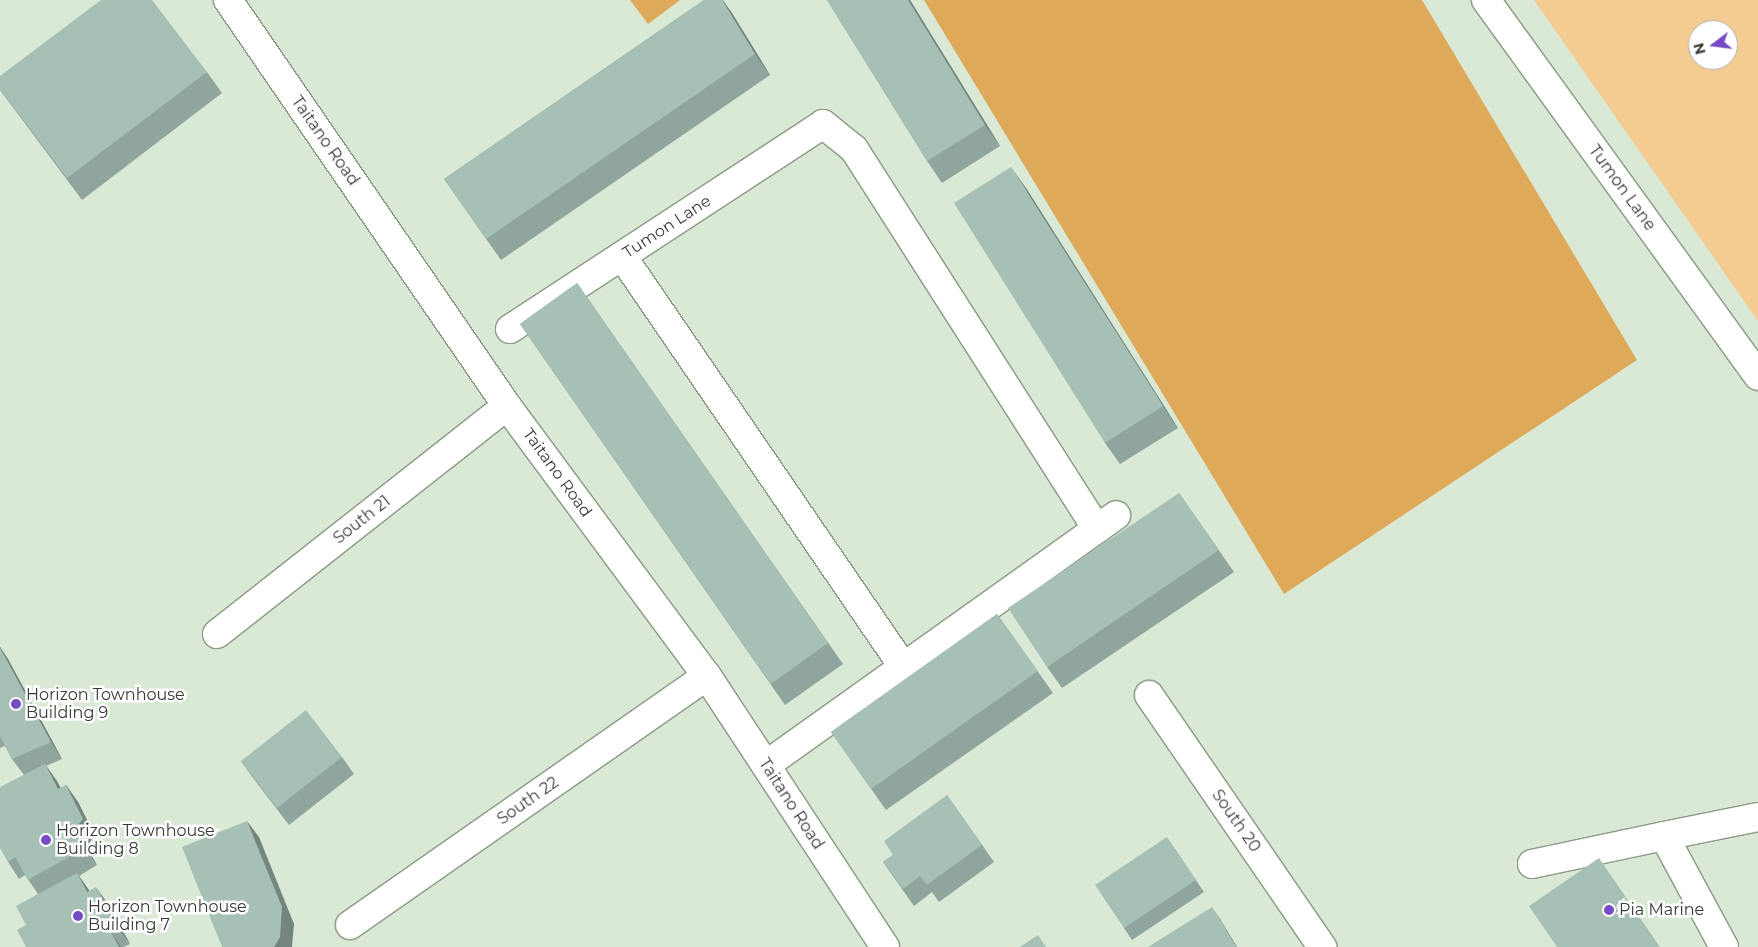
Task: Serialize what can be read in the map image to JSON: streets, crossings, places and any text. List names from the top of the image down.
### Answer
{
  "streets": {
    "street": [
      "Taitano Road",
      "Tumon Lane",
      "South 21",
      "South 22",
      "South 20"
    ]
  },
  "crossings": [
    ["Taitano Road", "South 21"],
    ["Taitano Road", "South 22"]
  ],
  "places": [
    "Horizon Townhouse Building 9",
    "Horizon Townhouse Building 8",
    "Pia Marine",
    "Horizon Townhouse Building 7"
  ],
  "north": "left"
}
